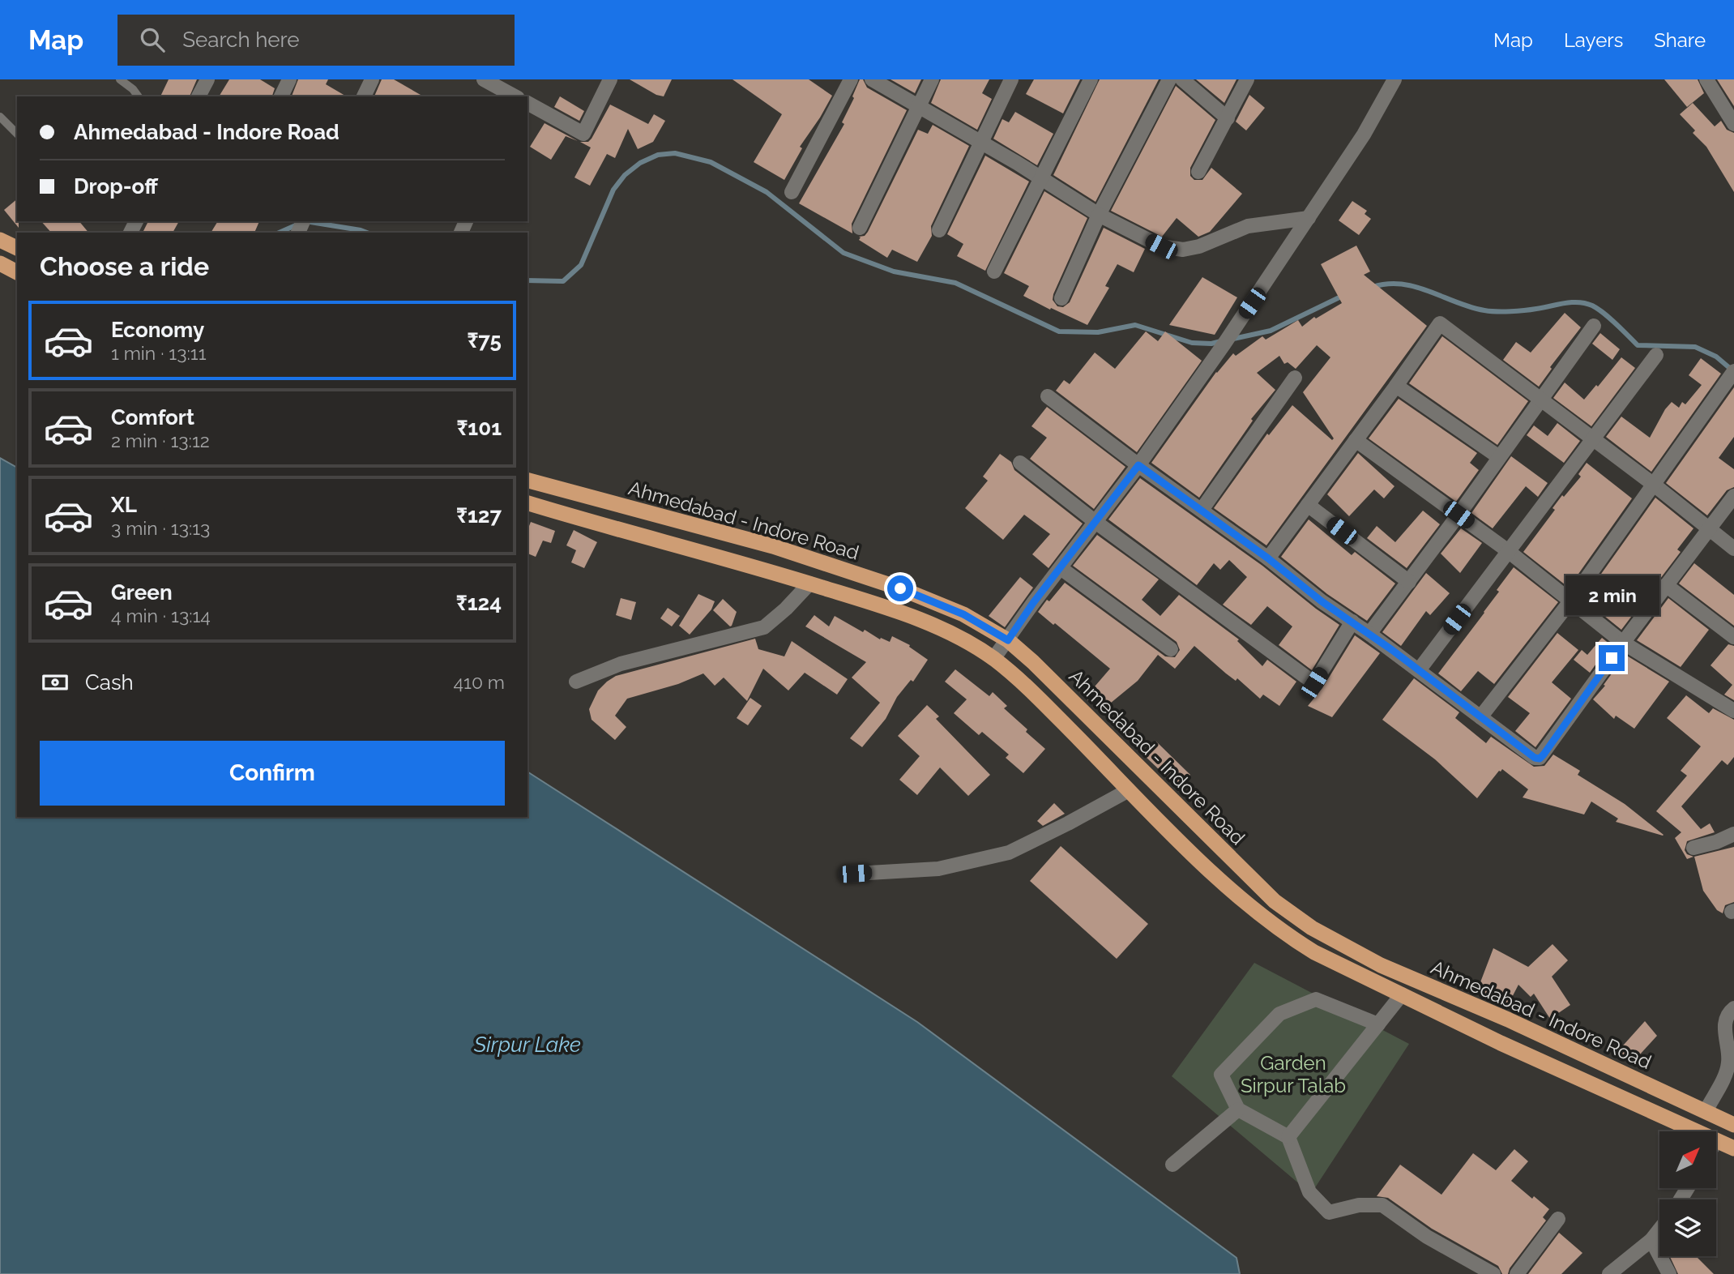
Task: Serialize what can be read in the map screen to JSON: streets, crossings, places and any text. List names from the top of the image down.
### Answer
{
  "streets": {
    "highway": ["Ahmedabad - Indore Road"]
  },
  "water": ["Sirpur Lake"],
  "parks": ["Garden Sirpur Talab"],
  "north": "top right",
  "page": {
    "header": "Map",
    "search": "Search here",
    "nav": ["Map", "Layers", "Share"],
    "banner": ["Ahmedabad - Indore Road", "Drop-off"],
    "heading": "Choose a ride",
    "list": [
      {
        "name": "Economy",
        "note": "1 min · 13:11",
        "value": "₹75"
      },
      {
        "name": "Comfort",
        "note": "2 min · 13:12",
        "value": "₹101"
      },
      {
        "name": "XL",
        "note": "3 min · 13:13",
        "value": "₹127"
      },
      {
        "name": "Green",
        "note": "4 min · 13:14",
        "value": "₹124"
      }
    ],
    "bubble": "2 min",
    "pay": ["Cash", "410 m"],
    "buttons": "Confirm"
  }
}
